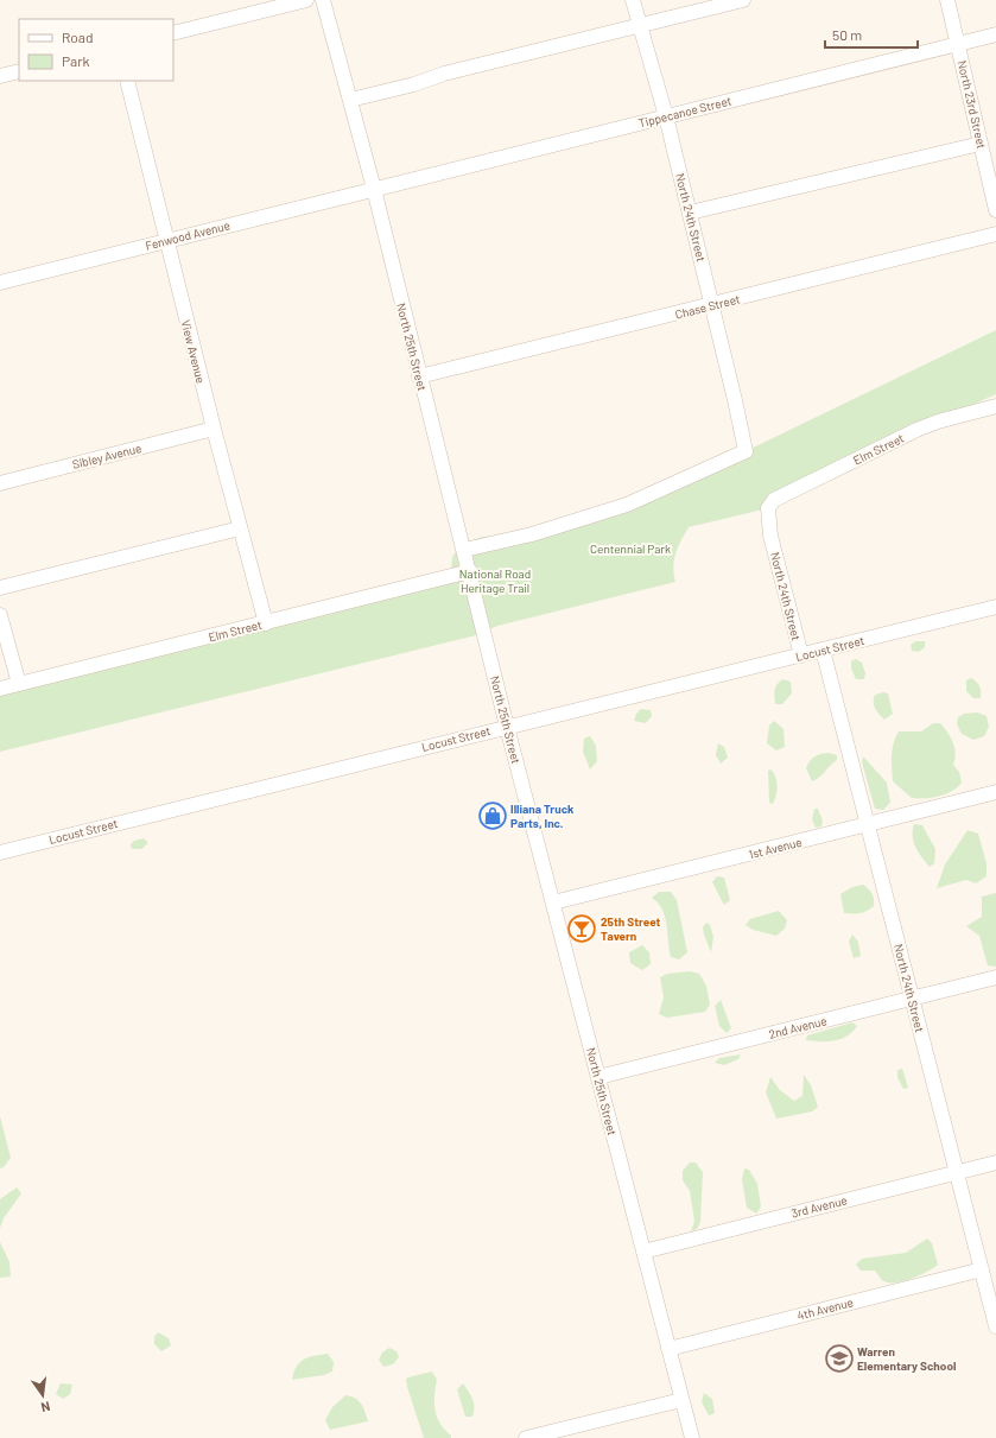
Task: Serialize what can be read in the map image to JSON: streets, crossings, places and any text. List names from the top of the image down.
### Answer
{
  "streets": {
    "street": [
      "North 23rd Street",
      "Tippecanoe Street",
      "North 24th Street",
      "Fenwood Avenue",
      "Chase Street",
      "North 25th Street",
      "View Avenue",
      "Elm Street",
      "Sibley Avenue",
      "Locust Street",
      "1st Avenue",
      "2nd Avenue",
      "3rd Avenue",
      "4th Avenue"
    ]
  },
  "crossings": [
    ["North 23rd Street", "Tippecanoe Street"],
    ["Tippecanoe Street", "North 24th Street"],
    ["Tippecanoe Street", "Fenwood Avenue"],
    ["Tippecanoe Street", "North 25th Street"],
    ["North 24th Street", "Chase Street"],
    ["North 24th Street", "North 25th Street"],
    ["North 24th Street", "Elm Street"],
    ["North 24th Street", "Locust Street"],
    ["North 24th Street", "1st Avenue"],
    ["North 24th Street", "2nd Avenue"],
    ["North 24th Street", "3rd Avenue"],
    ["North 24th Street", "4th Avenue"],
    ["Fenwood Avenue", "North 25th Street"],
    ["Fenwood Avenue", "View Avenue"],
    ["Chase Street", "North 25th Street"],
    ["North 25th Street", "Elm Street"],
    ["North 25th Street", "Locust Street"],
    ["North 25th Street", "1st Avenue"],
    ["North 25th Street", "2nd Avenue"],
    ["North 25th Street", "3rd Avenue"],
    ["North 25th Street", "4th Avenue"],
    ["View Avenue", "Elm Street"],
    ["View Avenue", "Sibley Avenue"]
  ],
  "parks": ["Centennial Park", "National Road Heritage Trail"],
  "places": {
    "shop": ["Illiana Truck Parts, Inc."],
    "bar": ["25th Street Tavern"],
    "school or university": ["Warren Elementary School"]
  },
  "legend": ["Road", "Park"],
  "scale_bar": "50 m",
  "north": "bottom"
}
